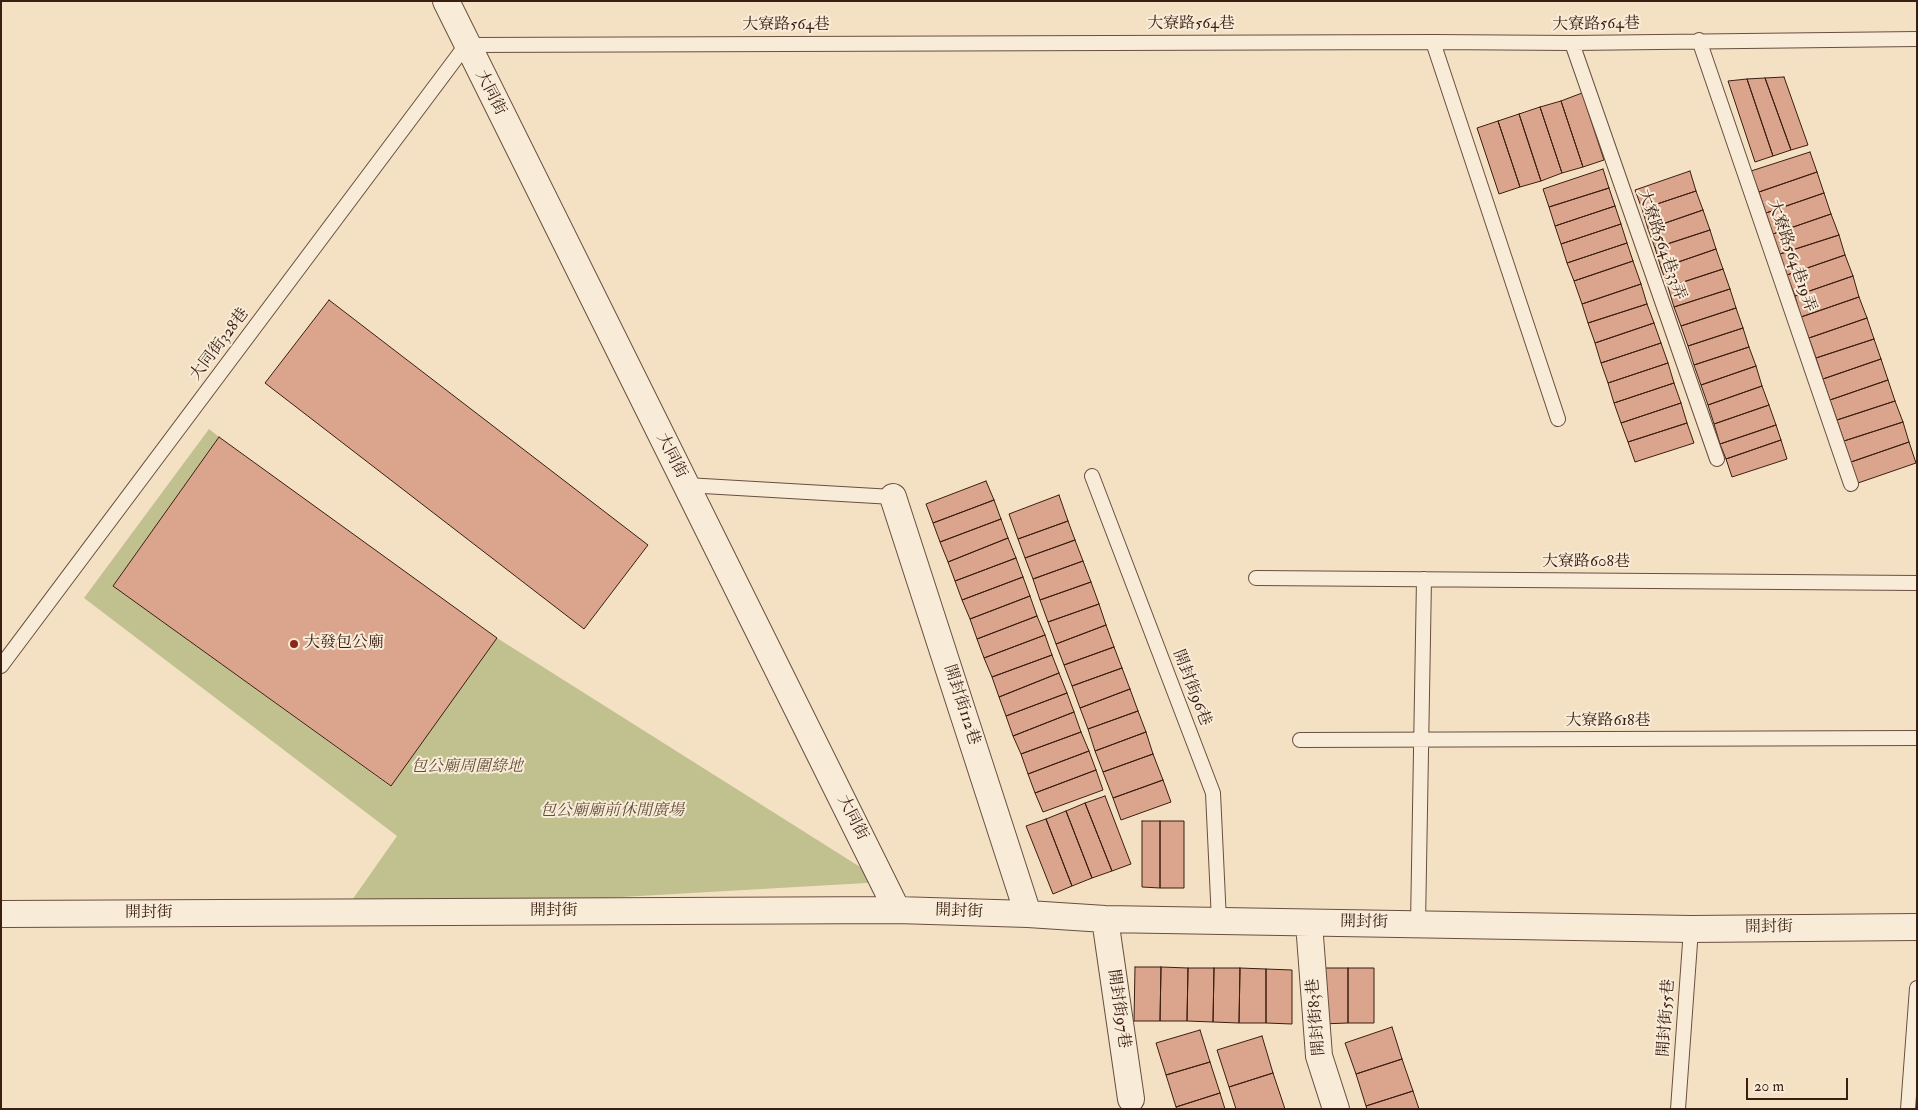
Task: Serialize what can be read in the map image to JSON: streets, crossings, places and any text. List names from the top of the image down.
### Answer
{
  "streets": {
    "street": [
      "大同街",
      "開封街112巷",
      "開封街",
      "開封街97巷",
      "開封街83巷"
    ],
    "lane": [
      "大寮路564巷",
      "大寮路564巷33弄",
      "大寮路564巷19弄",
      "大同街328巷",
      "大寮路608巷",
      "開封街96巷",
      "大寮路618巷",
      "開封街55巷"
    ]
  },
  "crossings": [
    ["大寮路564巷", "大同街"],
    ["大寮路564巷", "大寮路564巷33弄"],
    ["大寮路564巷", "大寮路564巷19弄"],
    ["大寮路564巷", "大同街328巷"],
    ["大同街", "大同街328巷"],
    ["大同街", "開封街"],
    ["開封街96巷", "開封街"],
    ["開封街112巷", "開封街"],
    ["開封街", "開封街97巷"],
    ["開封街", "開封街83巷"],
    ["開封街", "開封街55巷"]
  ],
  "parks": ["包公廟周圍綠地", "包公廟廟前休閒廣場"],
  "places": ["大發包公廟"],
  "scale_bar": "20 m"
}
